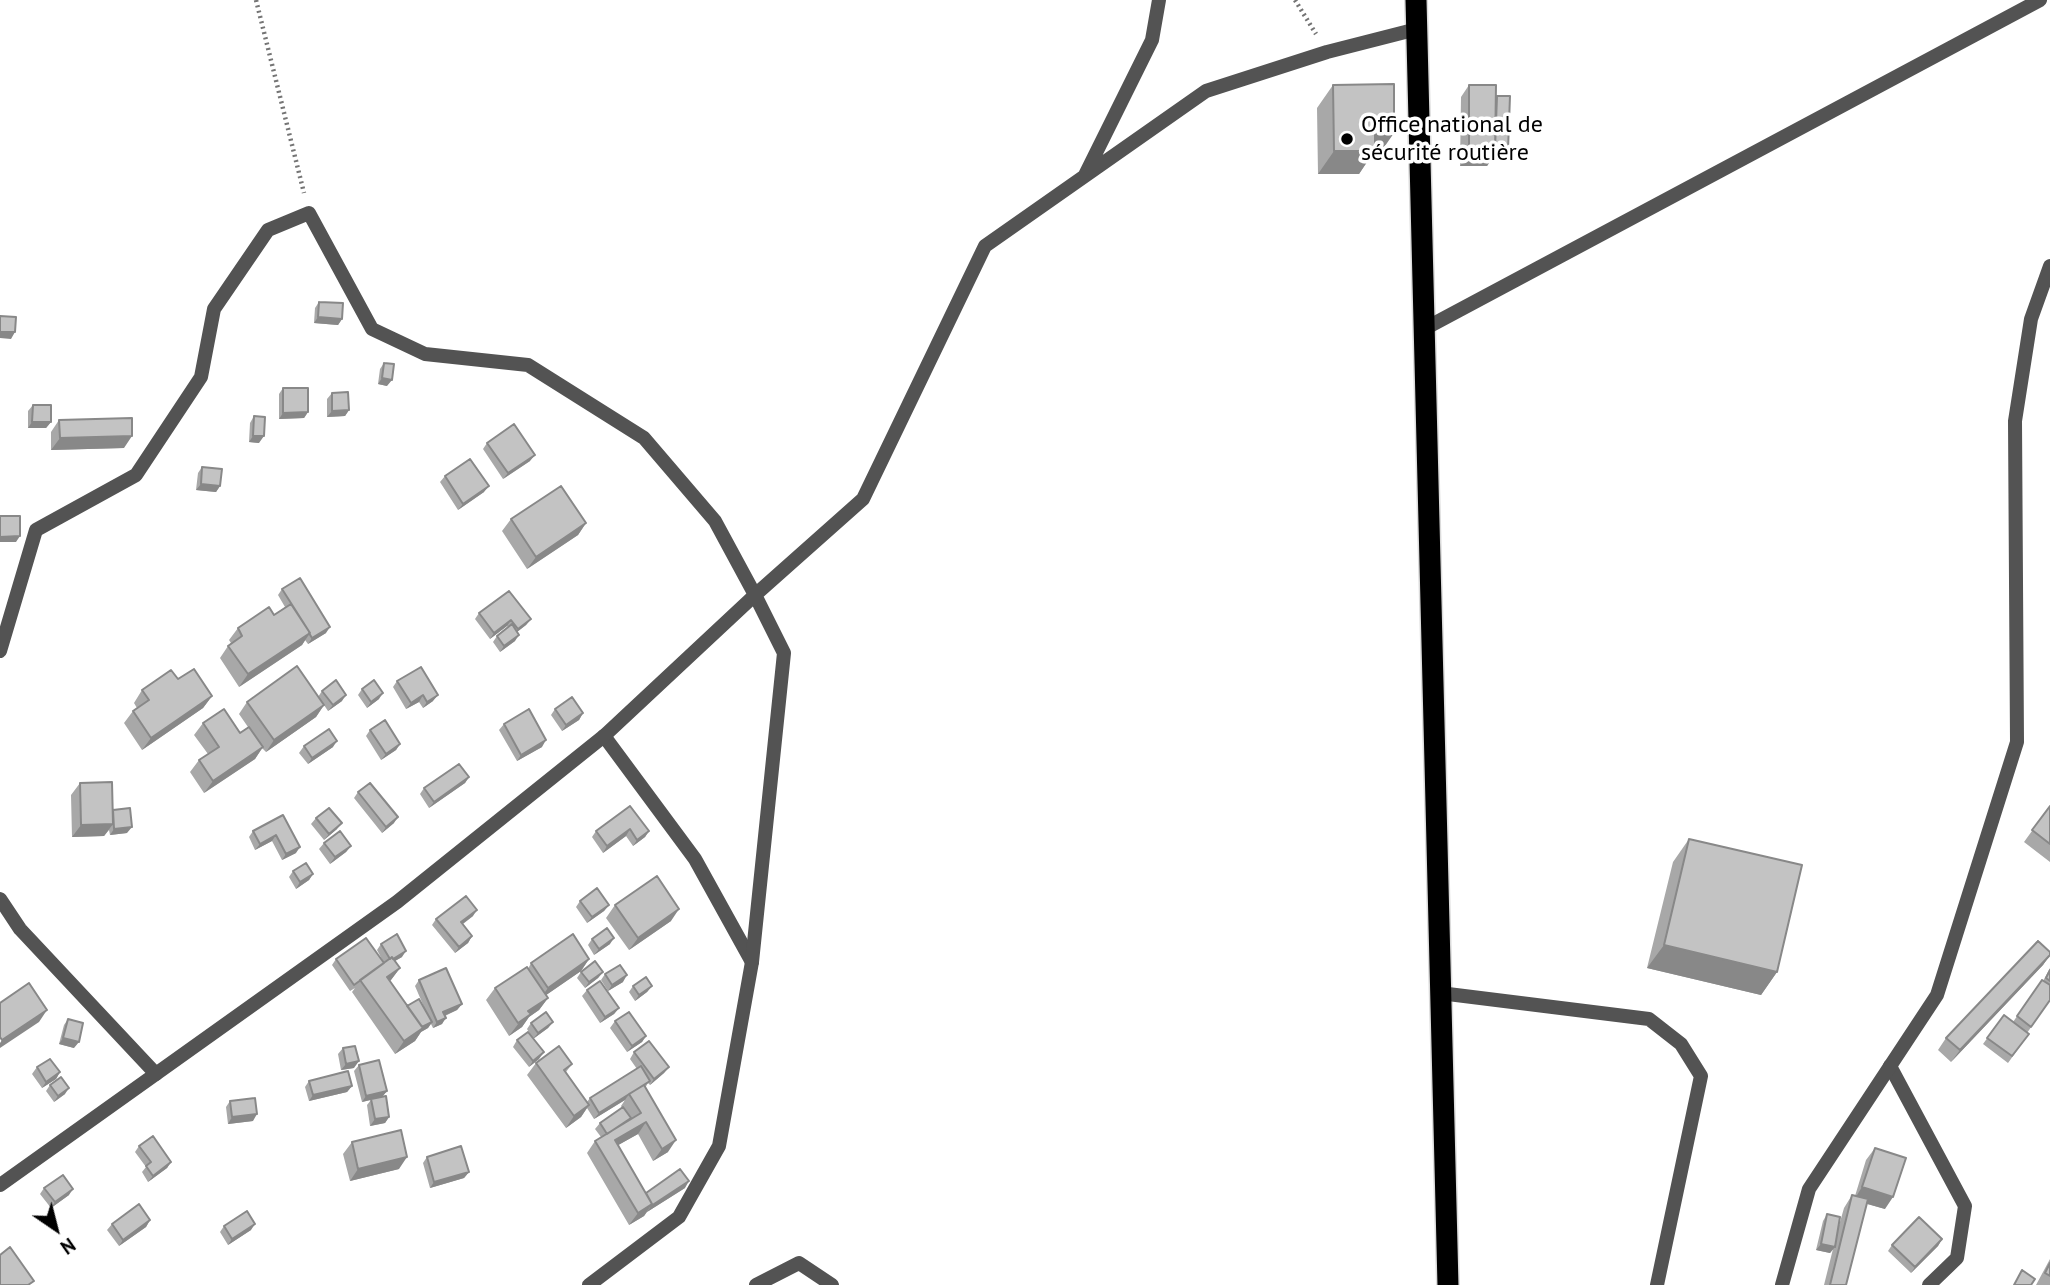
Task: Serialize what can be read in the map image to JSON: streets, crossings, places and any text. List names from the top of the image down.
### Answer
{
  "places": ["Office national de sécurité routière"],
  "north": "bottom right"
}
